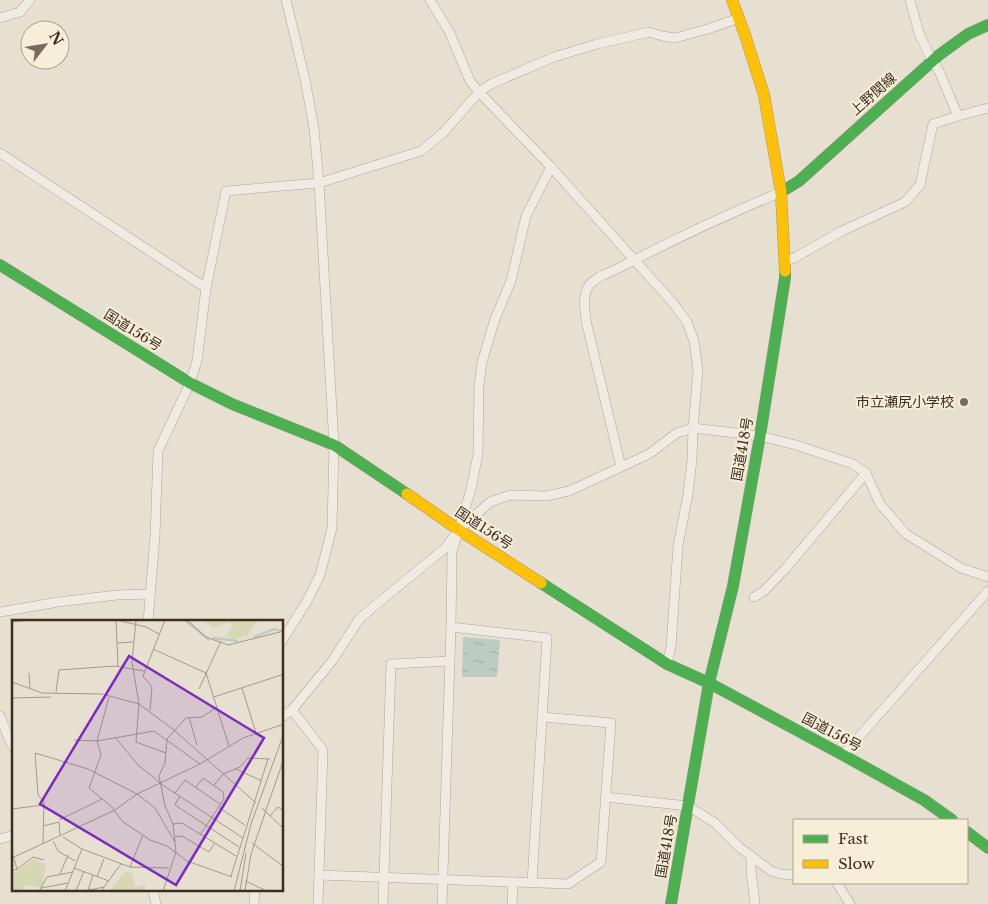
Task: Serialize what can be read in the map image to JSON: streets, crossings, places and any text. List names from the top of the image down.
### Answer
{
  "streets": {
    "main road": ["上野関線", "国道156号", "国道418号"]
  },
  "crossings": [
    ["上野関線", "国道418号"],
    ["国道156号", "国道418号"]
  ],
  "places": ["市立瀬尻小学校"],
  "legend": ["Fast", "Slow"],
  "north": "top right"
}
